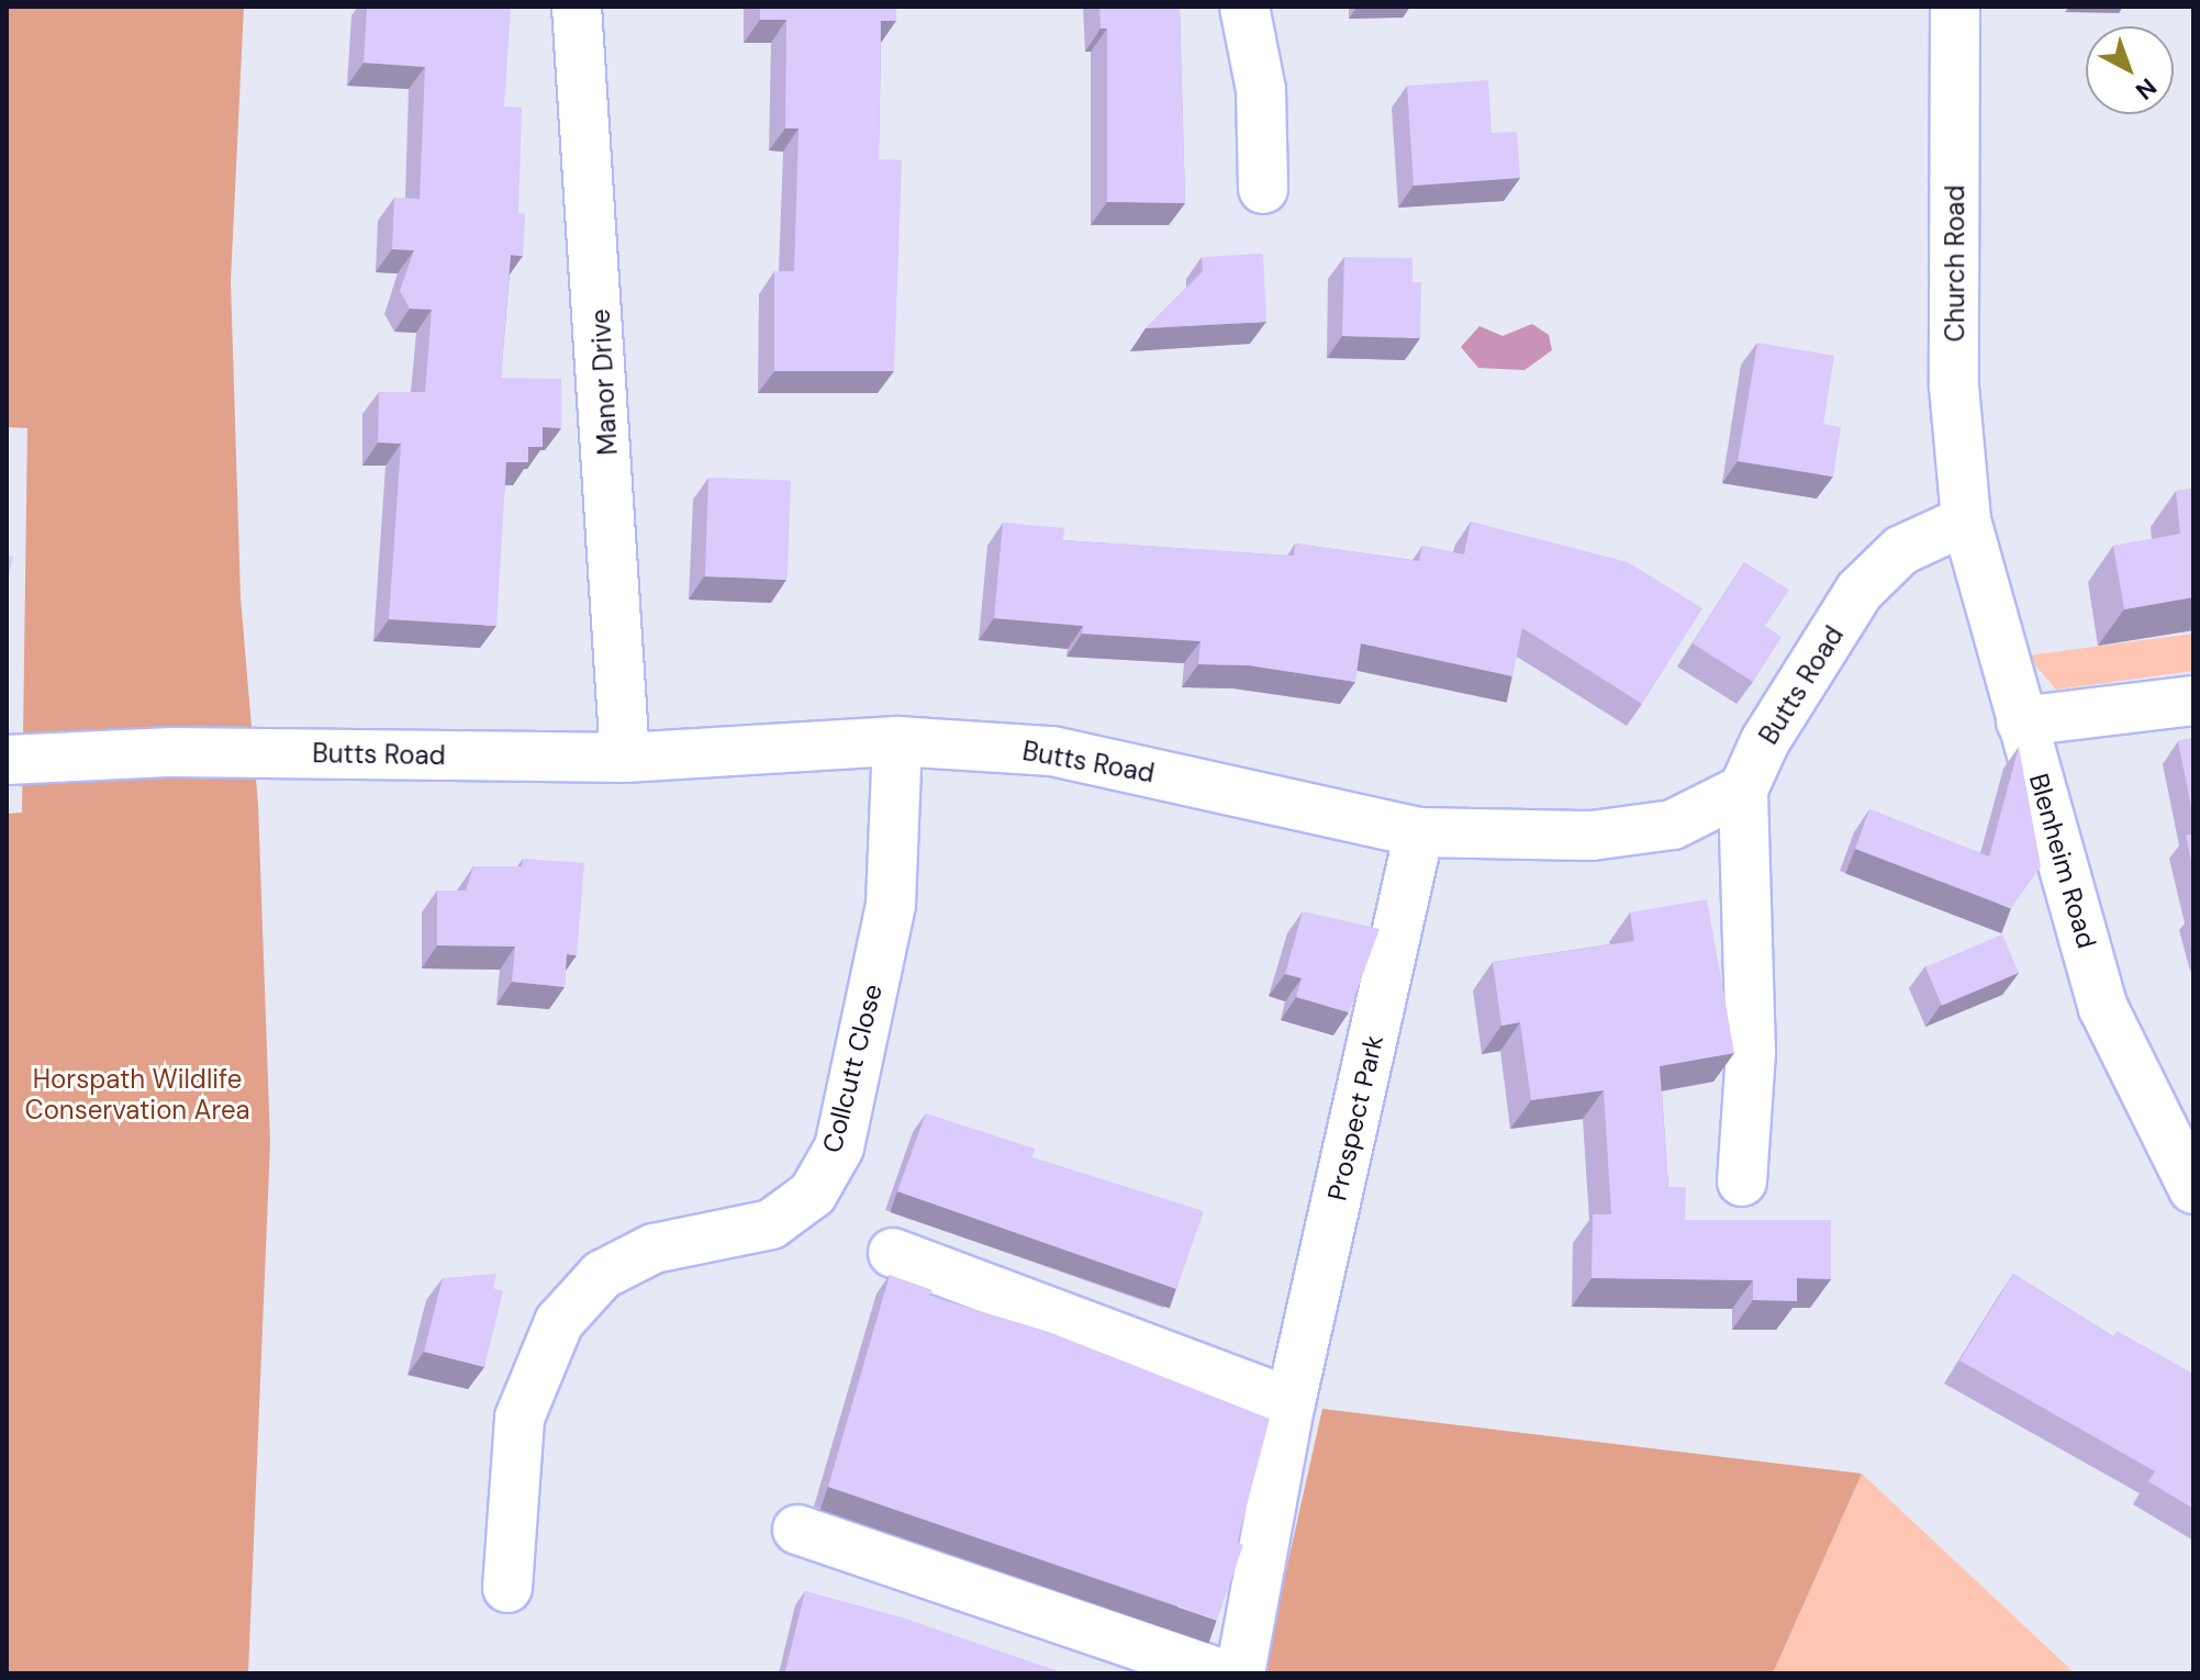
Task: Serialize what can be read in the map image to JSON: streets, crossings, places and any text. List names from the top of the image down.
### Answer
{
  "streets": {
    "street": [
      "Church Road",
      "Manor Drive",
      "Butts Road",
      "Blenheim Road",
      "Collcutt Close",
      "Prospect Park"
    ]
  },
  "crossings": [
    ["Church Road", "Butts Road"],
    ["Church Road", "Blenheim Road"],
    ["Manor Drive", "Butts Road"],
    ["Butts Road", "Blenheim Road"],
    ["Butts Road", "Collcutt Close"],
    ["Butts Road", "Prospect Park"]
  ],
  "parks": ["Horspath Wildlife Conservation Area"],
  "north": "bottom right"
}
